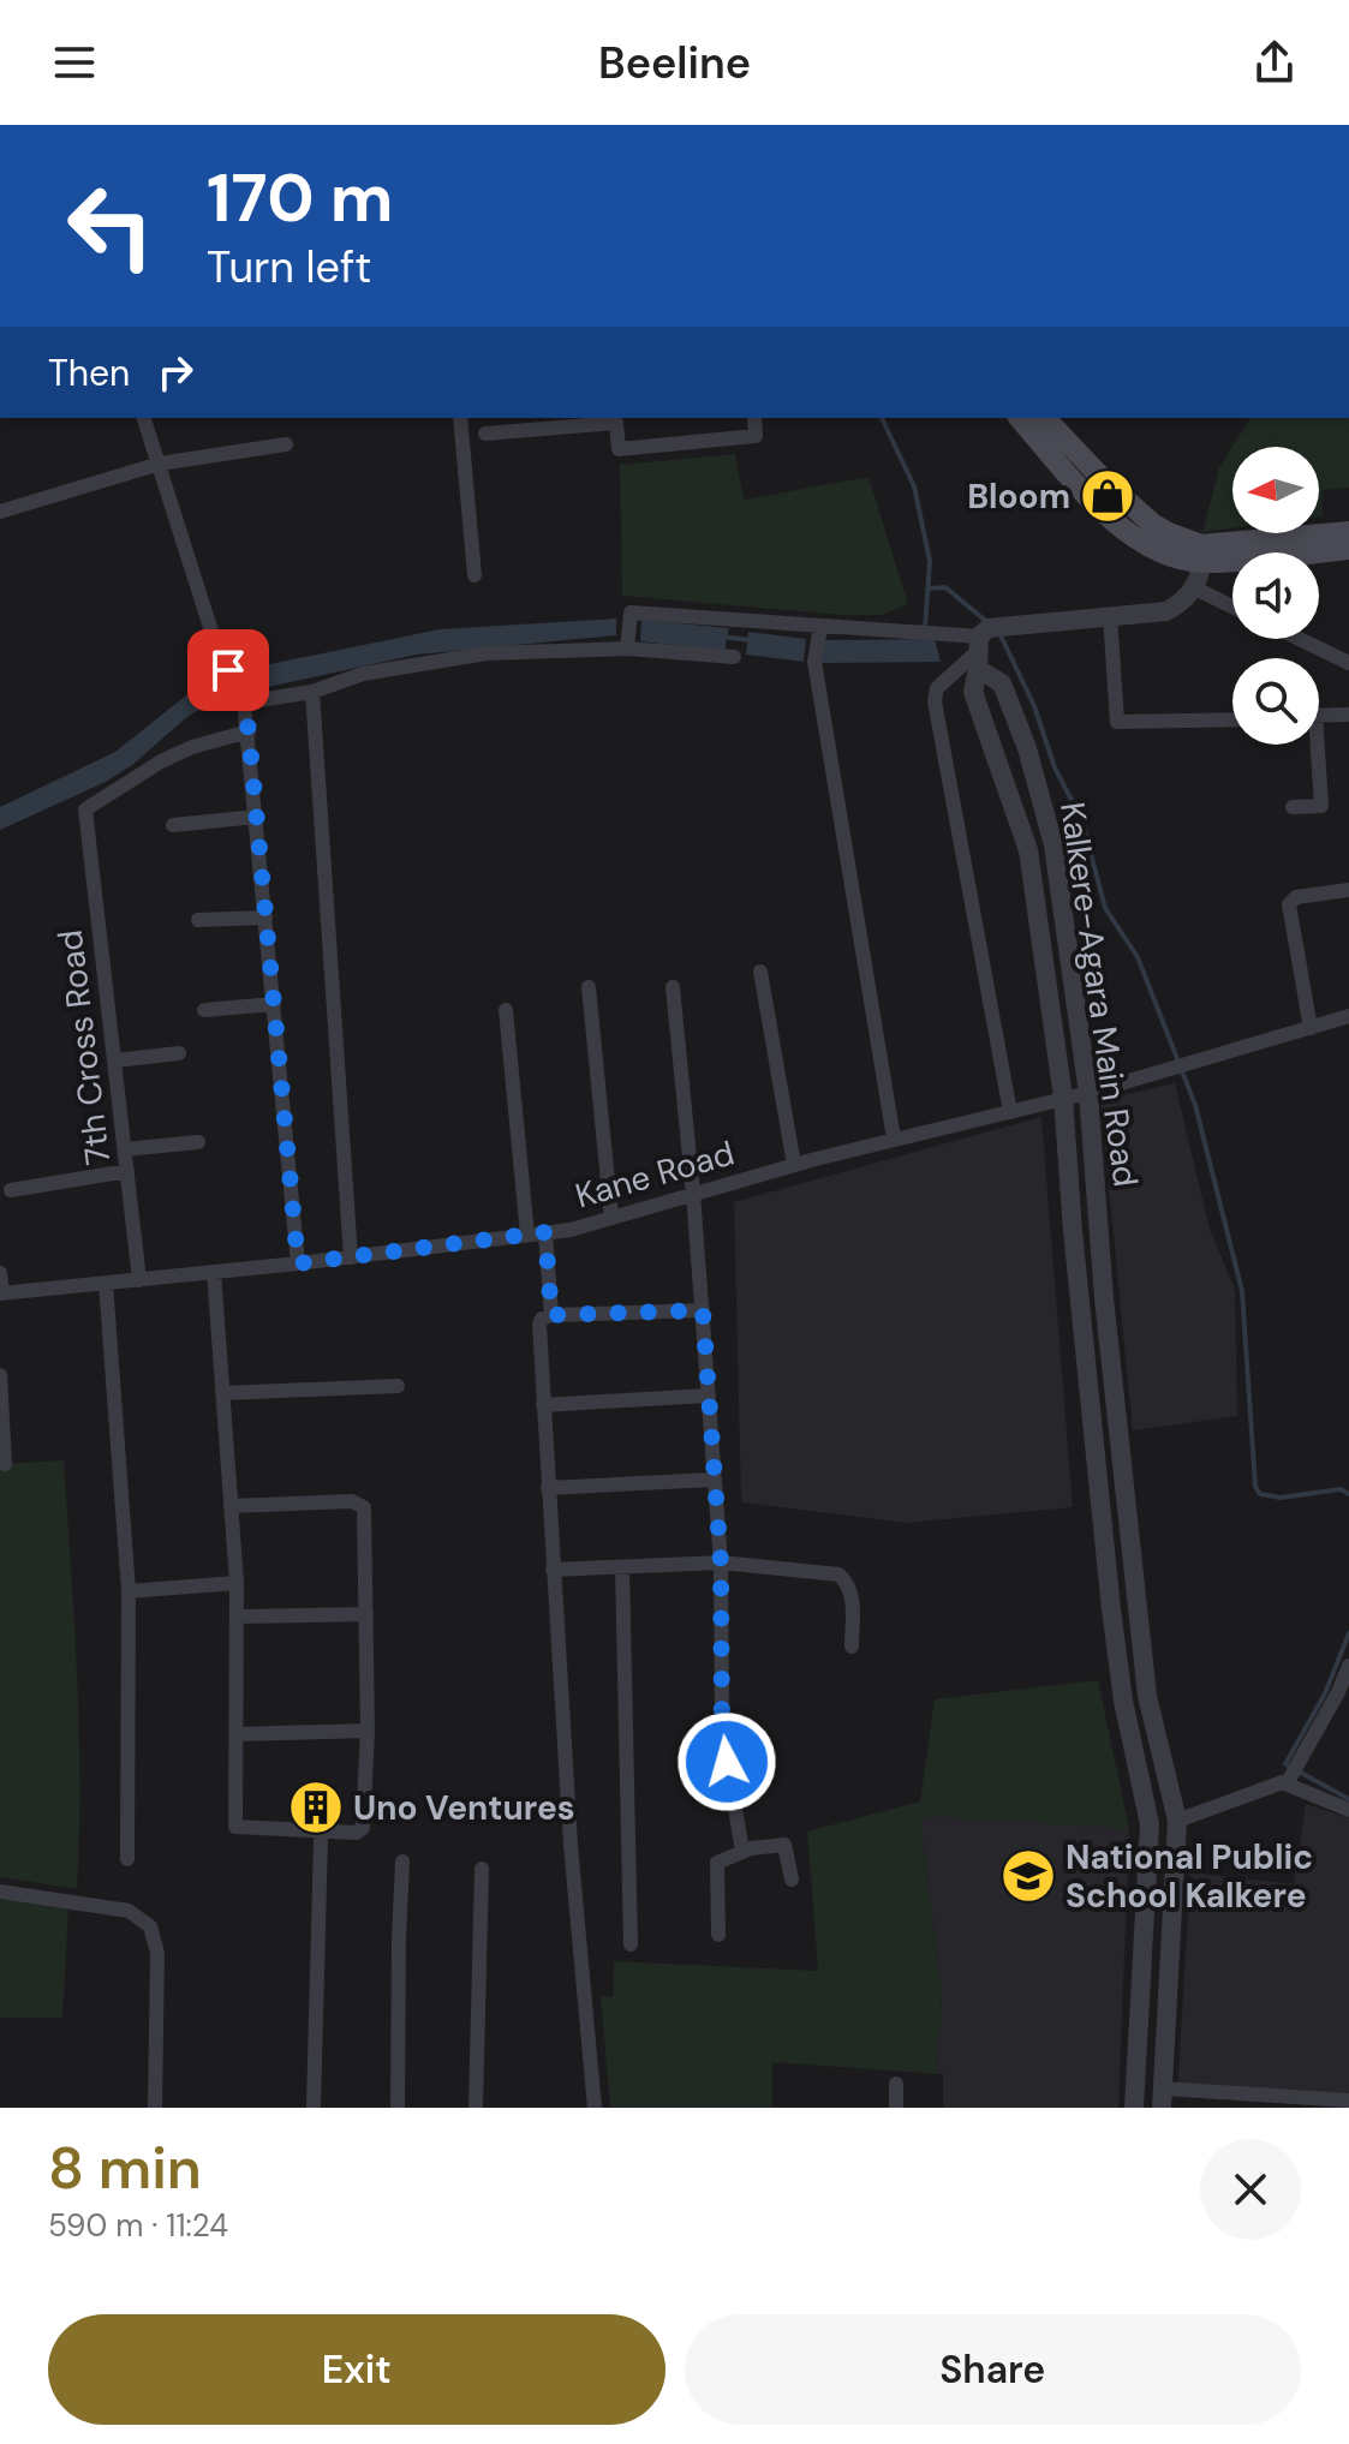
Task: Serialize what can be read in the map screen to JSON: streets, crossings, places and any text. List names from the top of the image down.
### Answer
{
  "streets": {
    "street": ["Kalkere-Agara Main Road", "7th Cross Road", "Kane Road"]
  },
  "crossings": [
    ["Kalkere-Agara Main Road", "Kane Road"],
    ["7th Cross Road", "Kane Road"]
  ],
  "places": {
    "shop": ["Bloom"],
    "building": ["Uno Ventures"],
    "school or university": ["National Public School Kalkere"]
  },
  "north": "left",
  "page": {
    "header": "Beeline",
    "turn": ["170 m", "Turn left"],
    "then": "Then",
    "heading": ["8 min", "590 m · 11:24"],
    "buttons": ["Exit", "Share"]
  }
}
